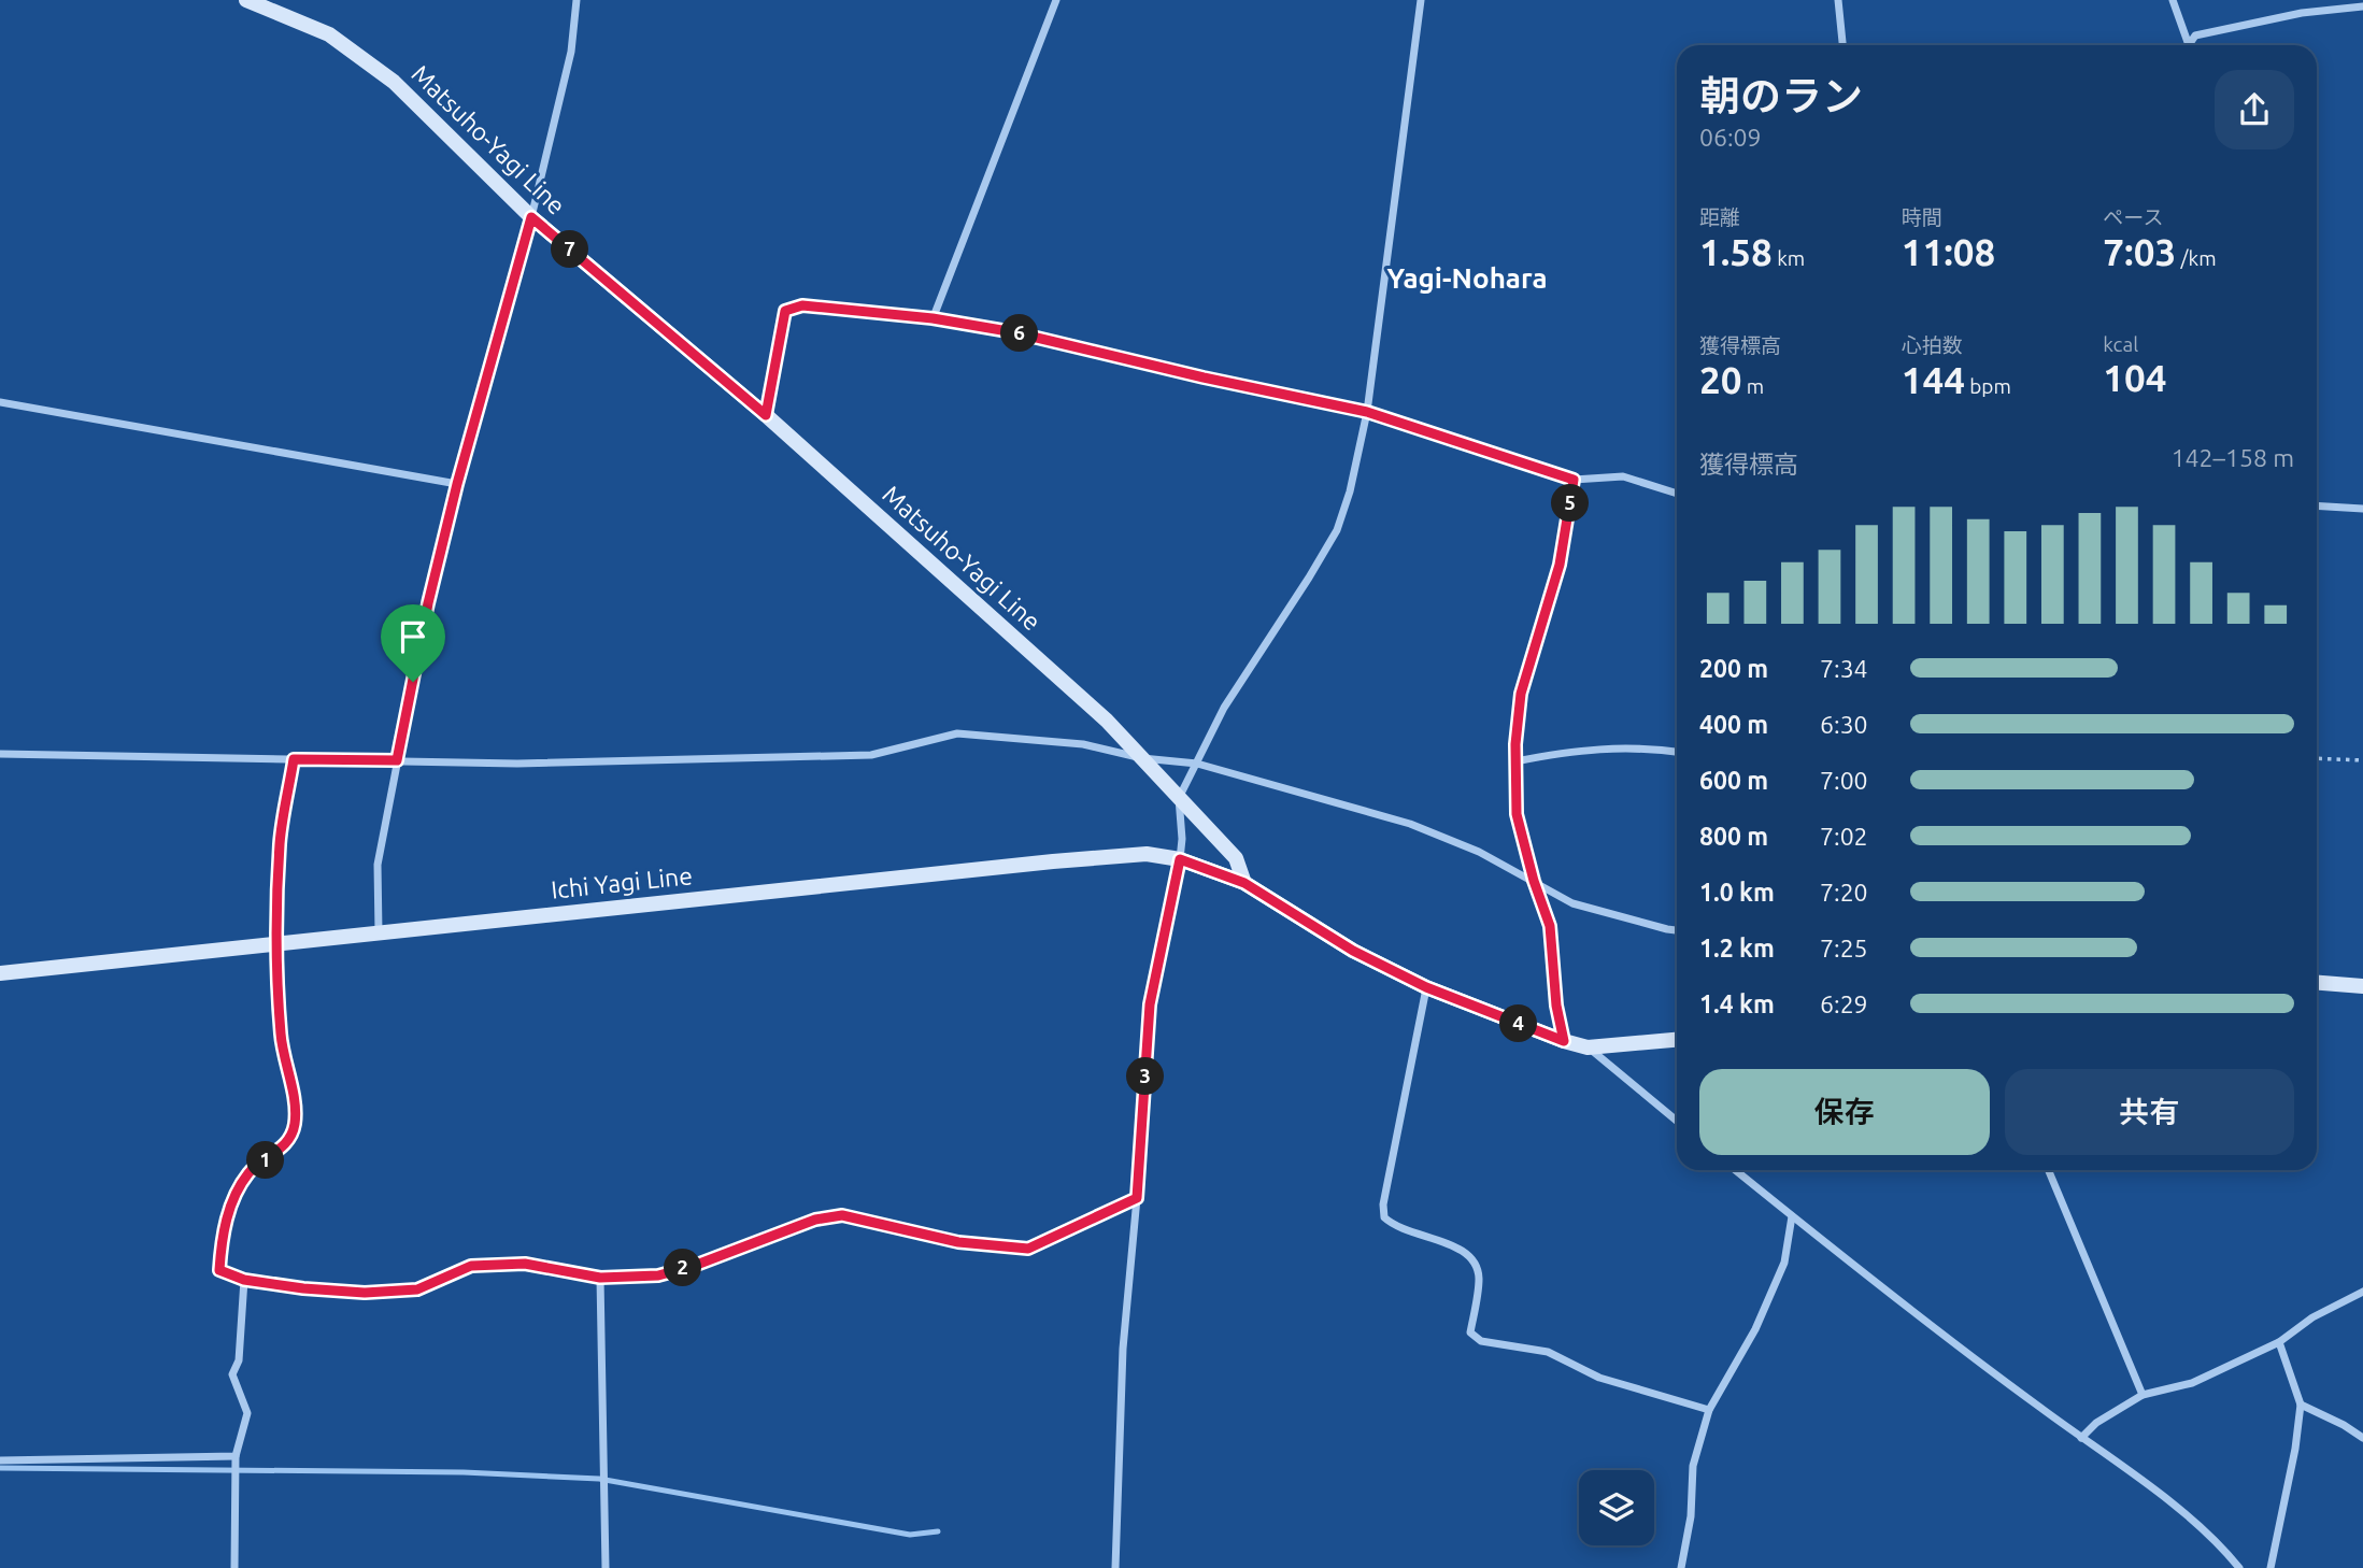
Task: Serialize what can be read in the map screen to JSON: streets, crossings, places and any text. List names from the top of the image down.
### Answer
{
  "streets": {
    "main road": ["Matsuho-Yagi Line", "Ichi Yagi Line"]
  },
  "crossings": [
    ["Matsuho-Yagi Line", "Ichi Yagi Line"]
  ],
  "districts": ["Yagi-Nohara"],
  "page": {
    "heading": ["朝のラン", "06:09"],
    "stats": [
      ["距離", "1.58 km"],
      ["時間", "11:08"],
      ["ペース", "7:03 /km"],
      ["獲得標高", "20 m"],
      ["心拍数", "144 bpm"],
      ["kcal", "104"]
    ],
    "pins": [
      "7",
      "6",
      "5",
      "4",
      "3",
      "1",
      "2"
    ],
    "chart": ["獲得標高", "142–158 m"],
    "list": [
      {
        "name": "200 m",
        "note": "7:34"
      },
      {
        "name": "400 m",
        "note": "6:30"
      },
      {
        "name": "600 m",
        "note": "7:00"
      },
      {
        "name": "800 m",
        "note": "7:02"
      },
      {
        "name": "1.0 km",
        "note": "7:20"
      },
      {
        "name": "1.2 km",
        "note": "7:25"
      },
      {
        "name": "1.4 km",
        "note": "6:29"
      }
    ],
    "buttons": ["保存", "共有"]
  }
}
